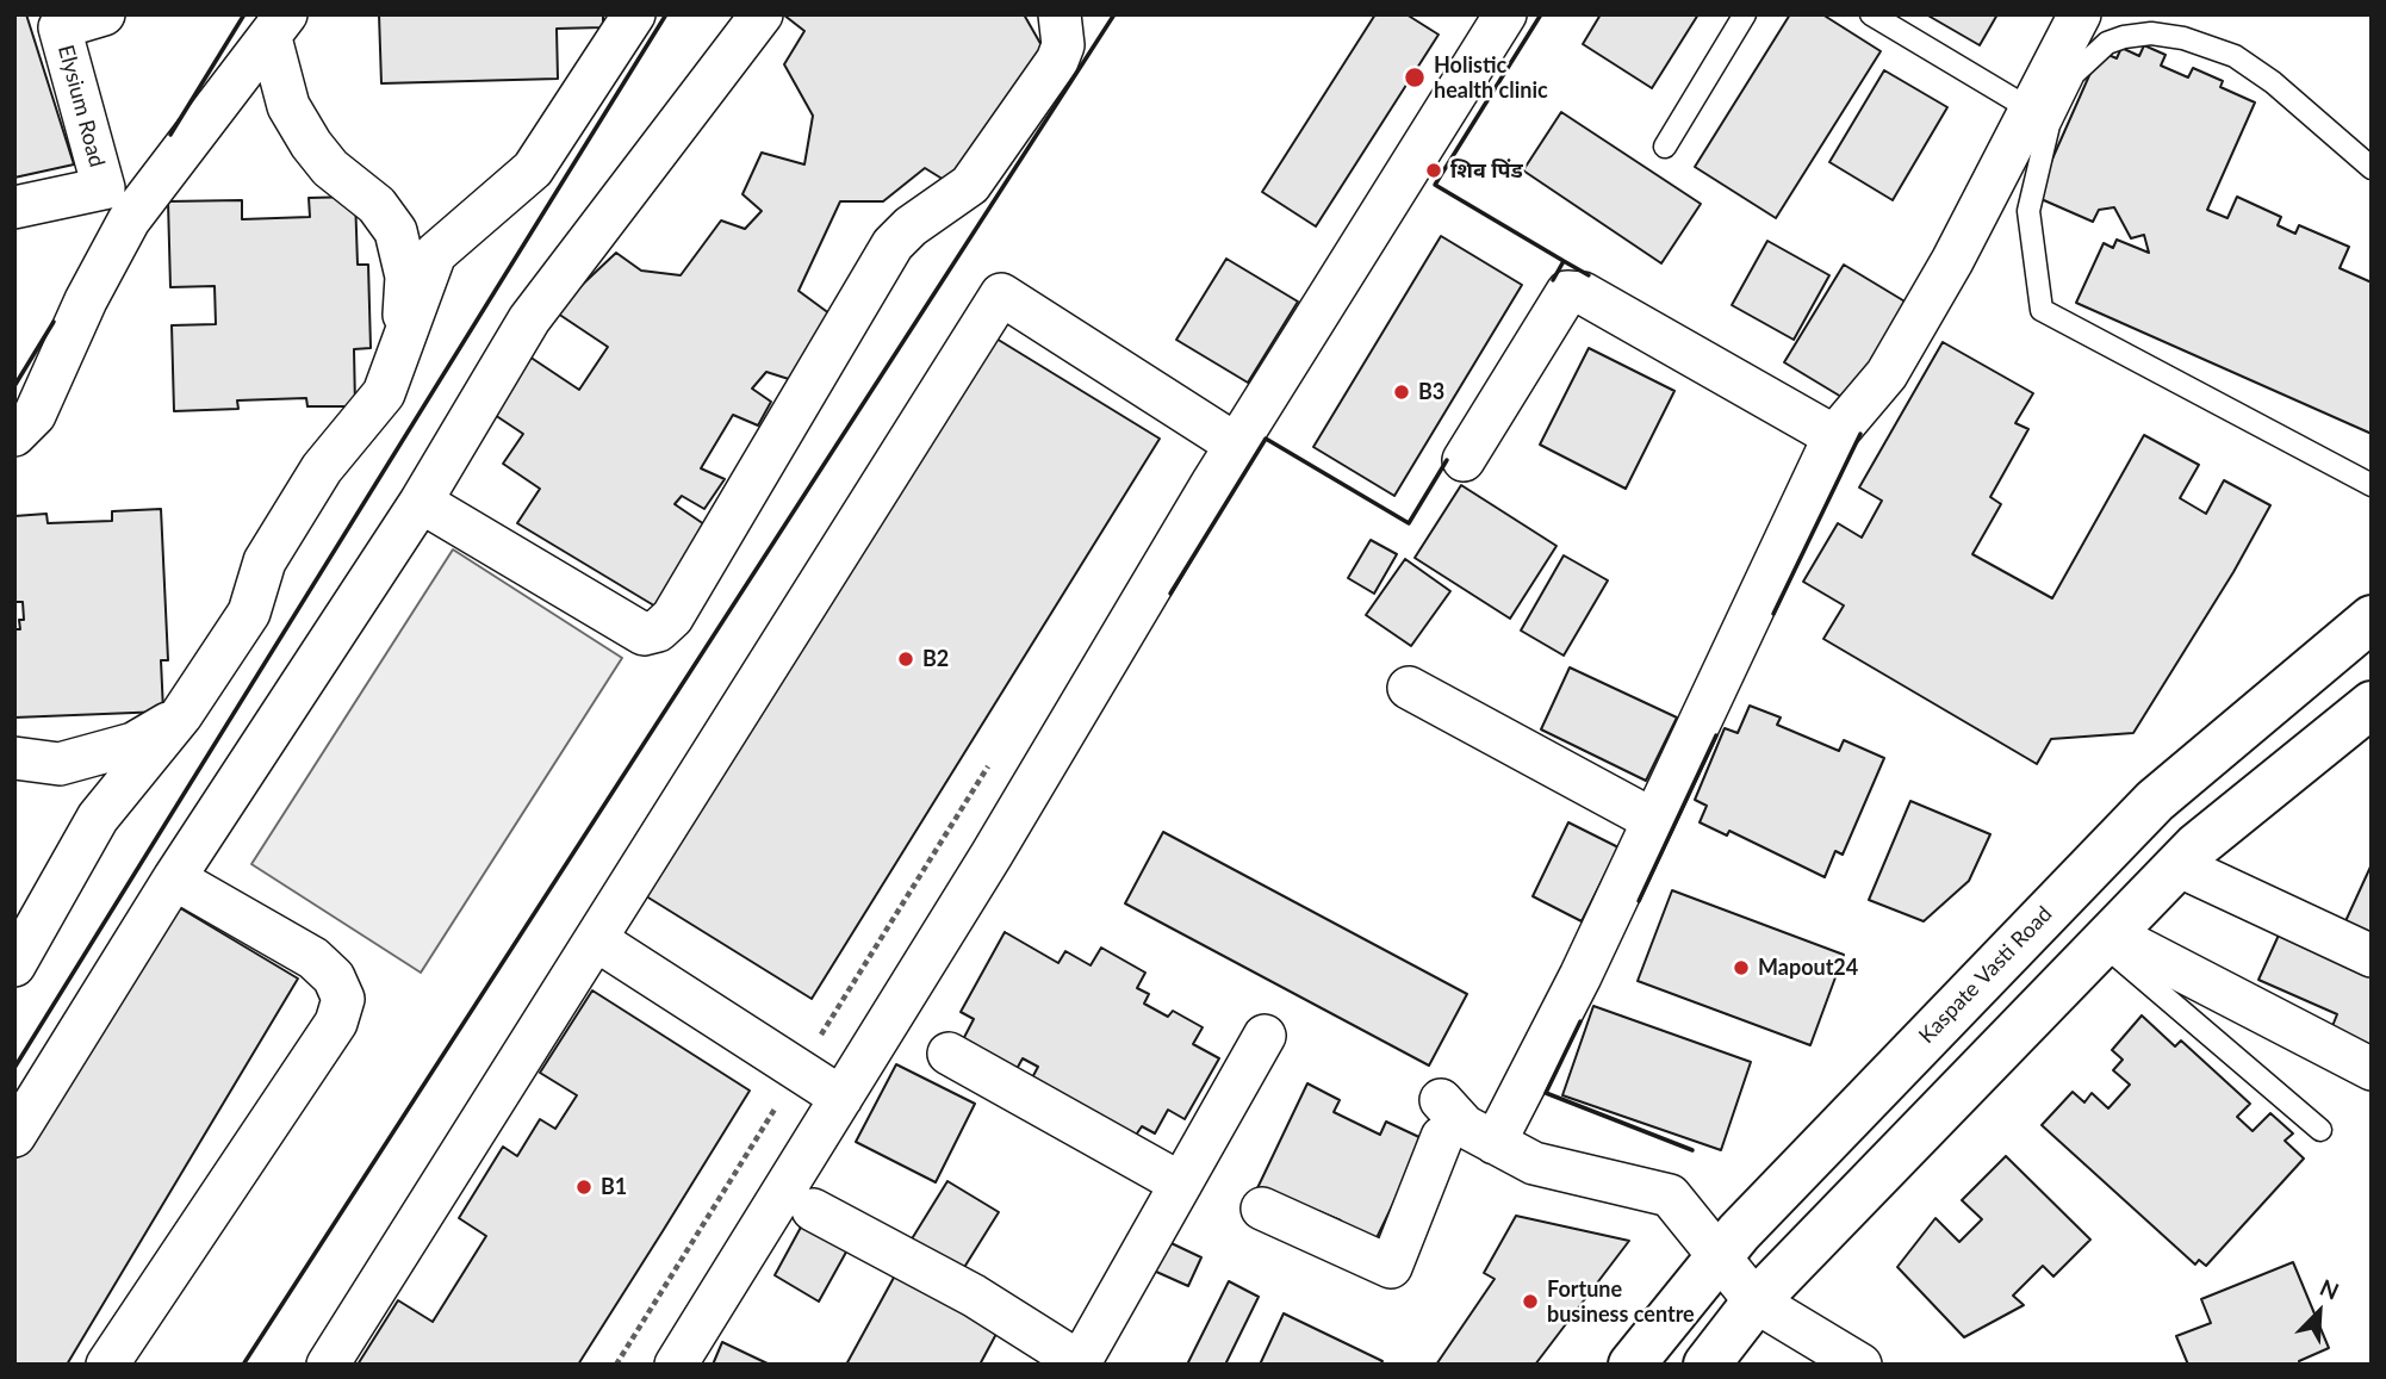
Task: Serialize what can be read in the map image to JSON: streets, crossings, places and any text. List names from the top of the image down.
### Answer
{
  "streets": {
    "main road": ["Kaspate Vasti Road"],
    "street": ["Elysium Road"]
  },
  "places": [
    "Holistic health clinic",
    "शिव पिंड",
    "B3",
    "B2",
    "Mapout24",
    "B1",
    "Fortune business centre"
  ],
  "north": "top right"
}
